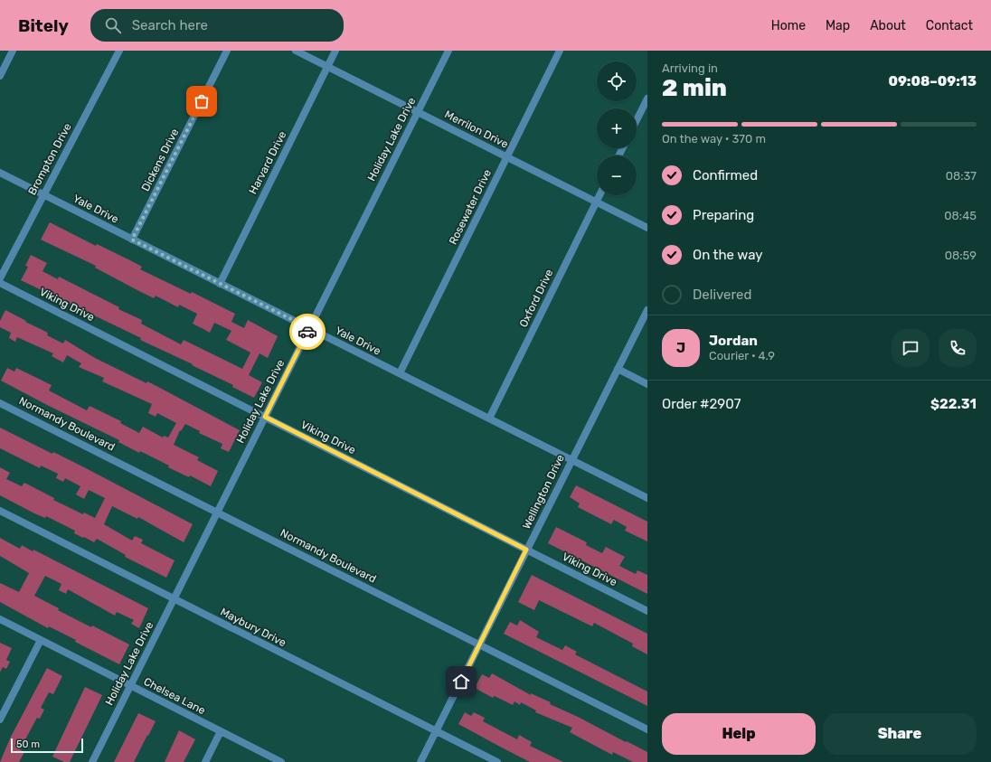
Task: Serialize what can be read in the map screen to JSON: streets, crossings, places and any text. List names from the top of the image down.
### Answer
{
  "streets": {
    "street": [
      "Merrilon Drive",
      "Holiday Lake Drive",
      "Brompton Drive",
      "Dickens Drive",
      "Harvard Drive",
      "Rosewater Drive",
      "Yale Drive",
      "Oxford Drive",
      "Viking Drive",
      "Normandy Boulevard",
      "Wellington Drive",
      "Maybury Drive",
      "Chelsea Lane"
    ]
  },
  "crossings": [
    ["Merrilon Drive", "Holiday Lake Drive"],
    ["Merrilon Drive", "Harvard Drive"],
    ["Merrilon Drive", "Rosewater Drive"],
    ["Merrilon Drive", "Oxford Drive"],
    ["Holiday Lake Drive", "Yale Drive"],
    ["Holiday Lake Drive", "Viking Drive"],
    ["Holiday Lake Drive", "Normandy Boulevard"],
    ["Holiday Lake Drive", "Maybury Drive"],
    ["Holiday Lake Drive", "Chelsea Lane"],
    ["Brompton Drive", "Yale Drive"],
    ["Dickens Drive", "Yale Drive"],
    ["Harvard Drive", "Yale Drive"],
    ["Rosewater Drive", "Yale Drive"],
    ["Yale Drive", "Oxford Drive"],
    ["Yale Drive", "Wellington Drive"],
    ["Viking Drive", "Wellington Drive"],
    ["Normandy Boulevard", "Wellington Drive"],
    ["Wellington Drive", "Maybury Drive"]
  ],
  "scale_bar": "50 m",
  "page": {
    "header": "Bitely",
    "search": "Search here",
    "nav": [
      "Home",
      "Map",
      "About",
      "Contact"
    ],
    "heading": ["2 min", "Arriving in", "09:08–09:13"],
    "panel": [
      "Jordan",
      "Courier · 4.9",
      "Order #2907",
      "$22.31"
    ],
    "map_buttons": ["+", "−"],
    "bar": "On the way · 370 m",
    "list": [
      ["Confirmed", "08:37"],
      ["Preparing", "08:45"],
      ["On the way", "08:59"],
      "Delivered"
    ],
    "round": "J",
    "buttons": ["Help", "Share"],
    "scale": "50 m"
  }
}
